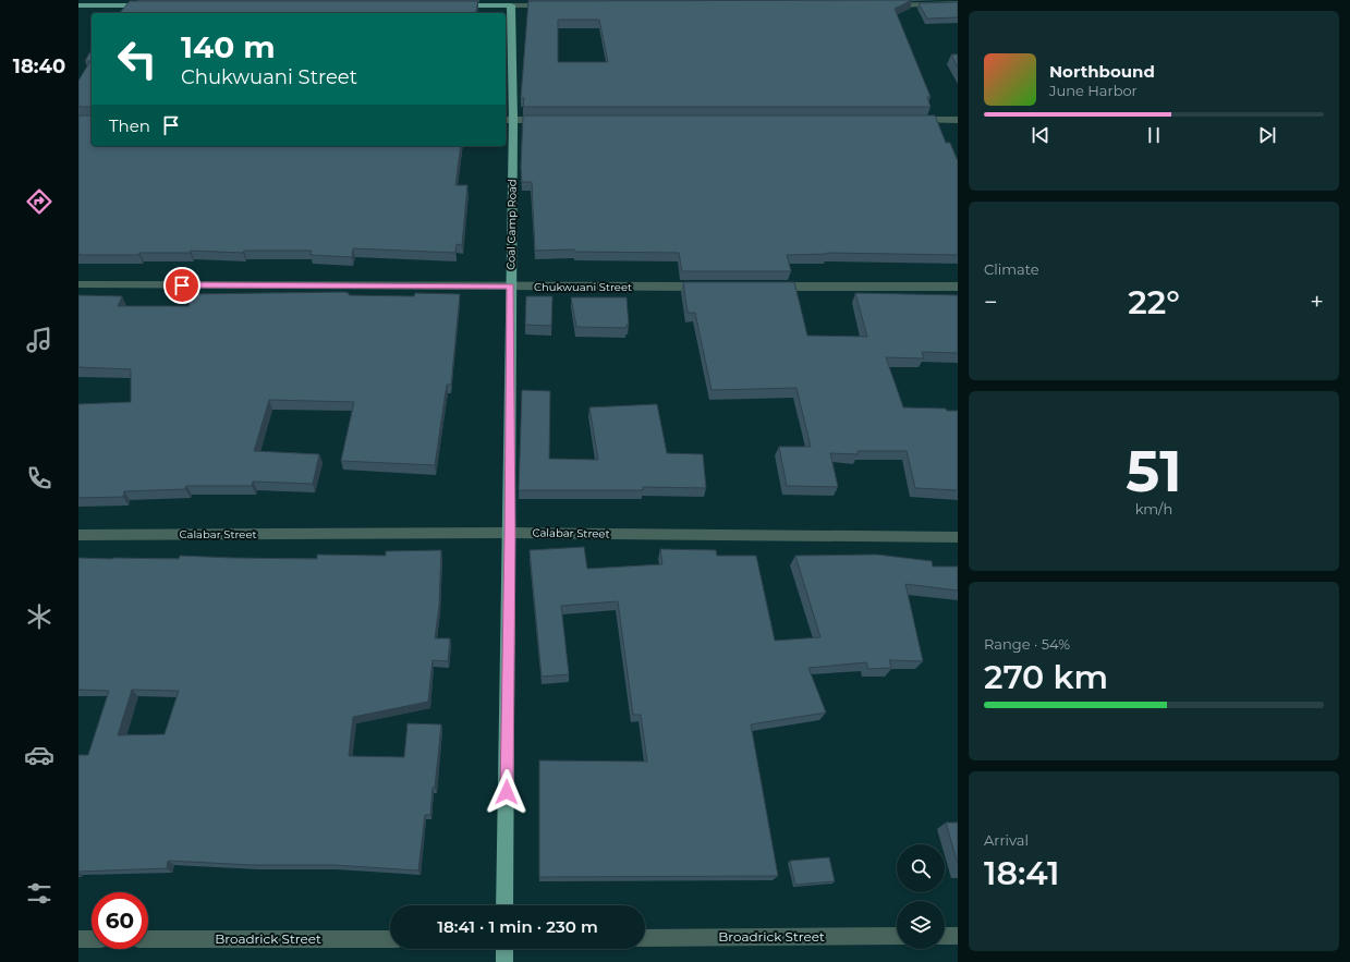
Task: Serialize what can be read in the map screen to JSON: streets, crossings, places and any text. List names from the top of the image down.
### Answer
{
  "streets": {
    "main road": ["Coal Camp Road"],
    "street": ["Chukwuani Street", "Calabar Street", "Broadrick Street"]
  },
  "crossings": [
    ["Coal Camp Road", "Chukwuani Street"],
    ["Coal Camp Road", "Calabar Street"]
  ],
  "page": {
    "tabs": "18:40",
    "turn": ["140 m", "Chukwuani Street"],
    "song": ["Northbound", "June Harbor"],
    "then": "Then",
    "tile": [
      "Climate",
      ["51", "km/h"],
      ["Range · 54%", "270 km"],
      ["Arrival", "18:41"]
    ],
    "heat": ["−", "22°", "+"],
    "limit": "60",
    "trip": "18:41 · 1 min · 230 m"
  }
}
